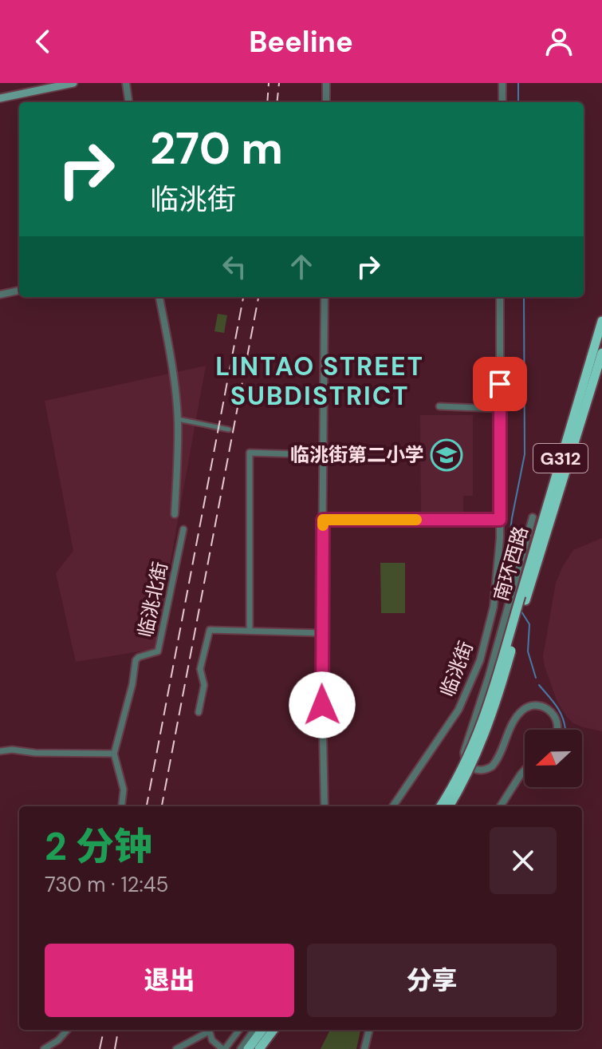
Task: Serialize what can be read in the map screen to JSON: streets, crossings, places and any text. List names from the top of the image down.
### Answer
{
  "streets": {
    "highway": ["G312", "南环西路"],
    "street": ["临洮北街", "临洮街"]
  },
  "districts": ["LINTAO STREET SUBDISTRICT"],
  "places": {
    "school or university": ["临洮街第二小学"]
  },
  "north": "left",
  "page": {
    "header": "Beeline",
    "turn": ["270 m", "临洮街"],
    "heading": ["2 分钟", "730 m · 12:45"],
    "buttons": ["退出", "分享"]
  }
}
